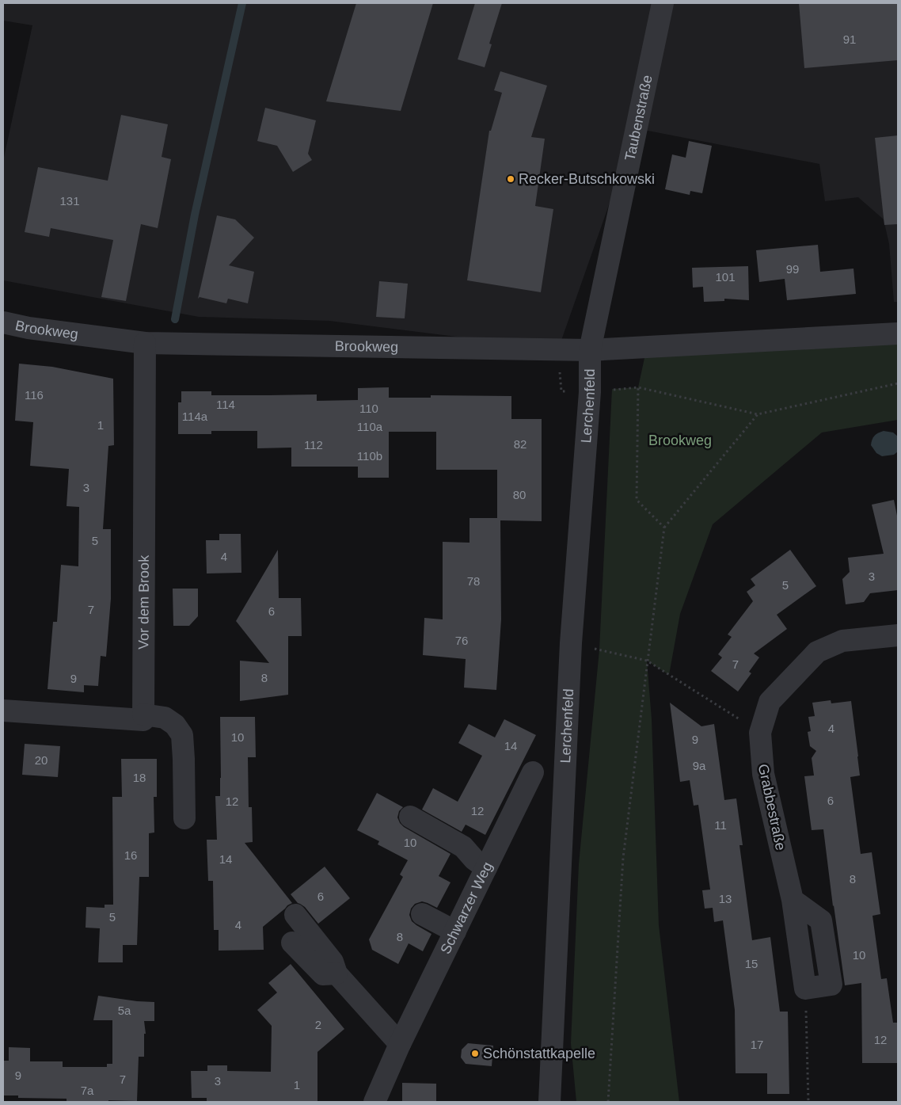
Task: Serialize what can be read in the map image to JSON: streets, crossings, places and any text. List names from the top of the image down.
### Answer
{
  "streets": {
    "street": [
      "Taubenstraße",
      "Brookweg",
      "Lerchenfeld",
      "Vor dem Brook",
      "Grabbestraße",
      "Schwarzer Weg"
    ]
  },
  "crossings": [
    ["Taubenstraße", "Brookweg"],
    ["Taubenstraße", "Lerchenfeld"],
    ["Brookweg", "Lerchenfeld"],
    ["Brookweg", "Vor dem Brook"]
  ],
  "parks": ["Brookweg"],
  "places": ["Recker-Butschkowski", "Schönstattkapelle"],
  "house_numbers": [
    "91",
    "131",
    "99",
    "101",
    "116",
    "114",
    "110",
    "114a",
    "1",
    "110a",
    "82",
    "112",
    "110b",
    "3",
    "80",
    "5",
    "4",
    "3",
    "78",
    "5",
    "7",
    "6",
    "76",
    "7",
    "8",
    "9",
    "4",
    "10",
    "9",
    "14",
    "20",
    "9a",
    "18",
    "6",
    "12",
    "12",
    "11",
    "10",
    "16",
    "14",
    "8",
    "6",
    "13",
    "5",
    "4",
    "8",
    "10",
    "15",
    "5a",
    "2",
    "12",
    "17",
    "9",
    "7",
    "3",
    "1",
    "7a"
  ]
}
